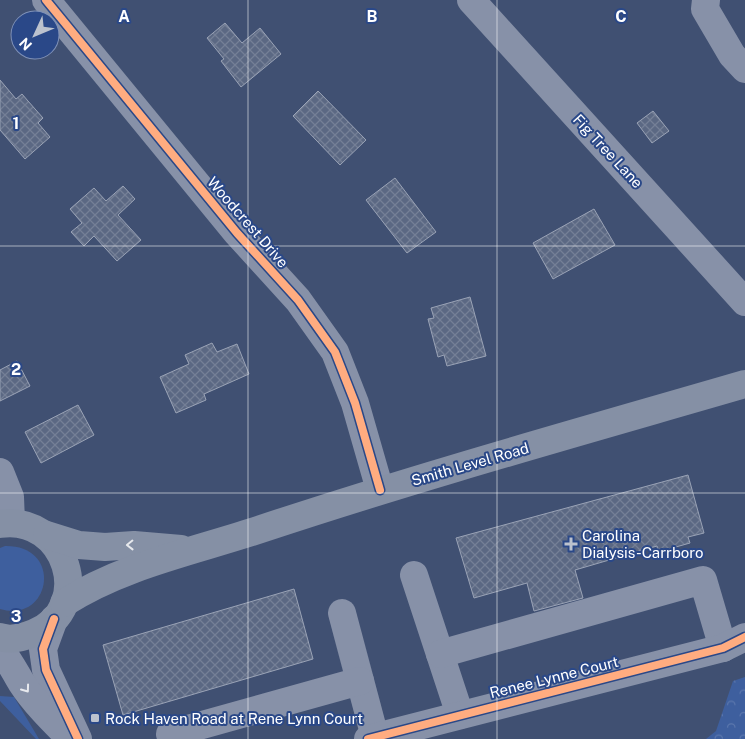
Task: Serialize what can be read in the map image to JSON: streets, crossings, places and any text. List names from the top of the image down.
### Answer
{
  "streets": {
    "main road": ["Smith Level Road"],
    "street": ["Fig Tree Lane", "Woodcrest Drive", "Renee Lynne Court"]
  },
  "crossings": [
    ["Woodcrest Drive", "Smith Level Road"]
  ],
  "places": {
    "health": ["Carolina Dialysis-Carrboro"],
    "transit": ["Rock Haven Road at Rene Lynn Court"]
  },
  "north": "bottom left",
  "grid": {
    "columns": ["A", "B", "C"],
    "rows": ["1", "2", "3"]
  }
}
